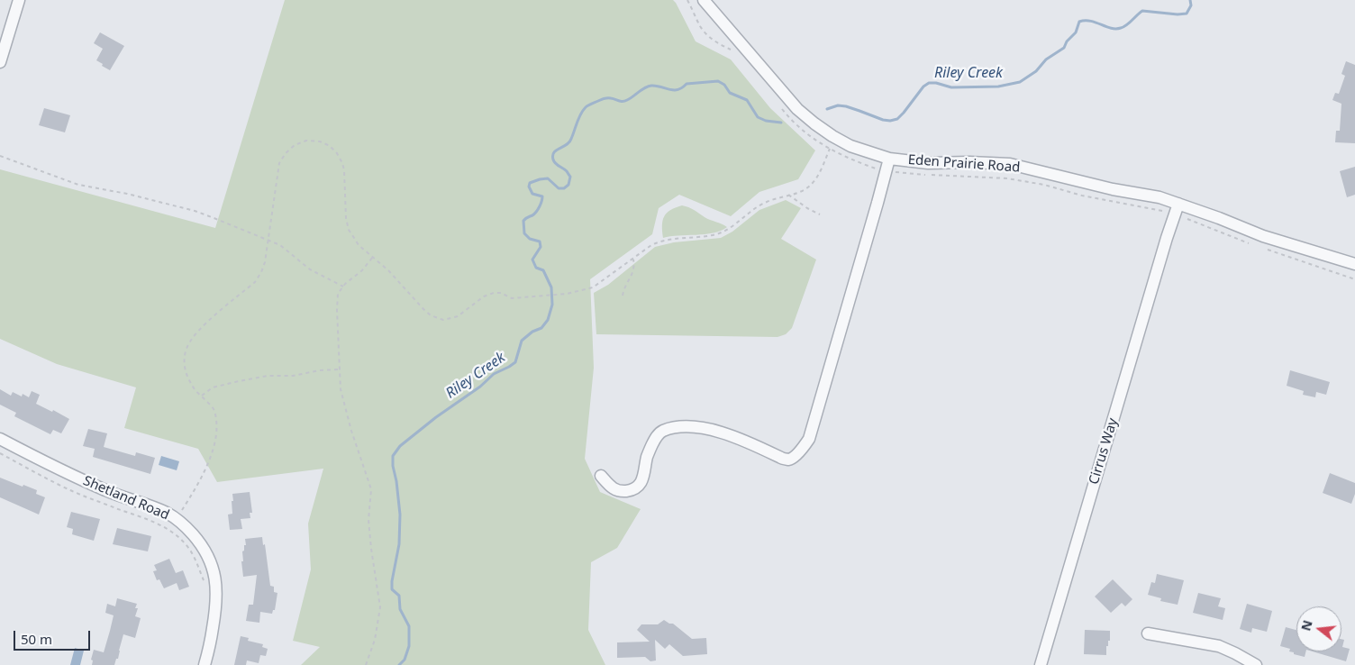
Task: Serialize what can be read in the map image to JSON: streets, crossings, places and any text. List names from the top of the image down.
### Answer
{
  "streets": {
    "street": ["Eden Prairie Road", "Cirrus Way", "Shetland Road"]
  },
  "crossings": [
    ["Eden Prairie Road", "Cirrus Way"]
  ],
  "water": ["Riley Creek"],
  "scale_bar": "50 m",
  "north": "left"
}
